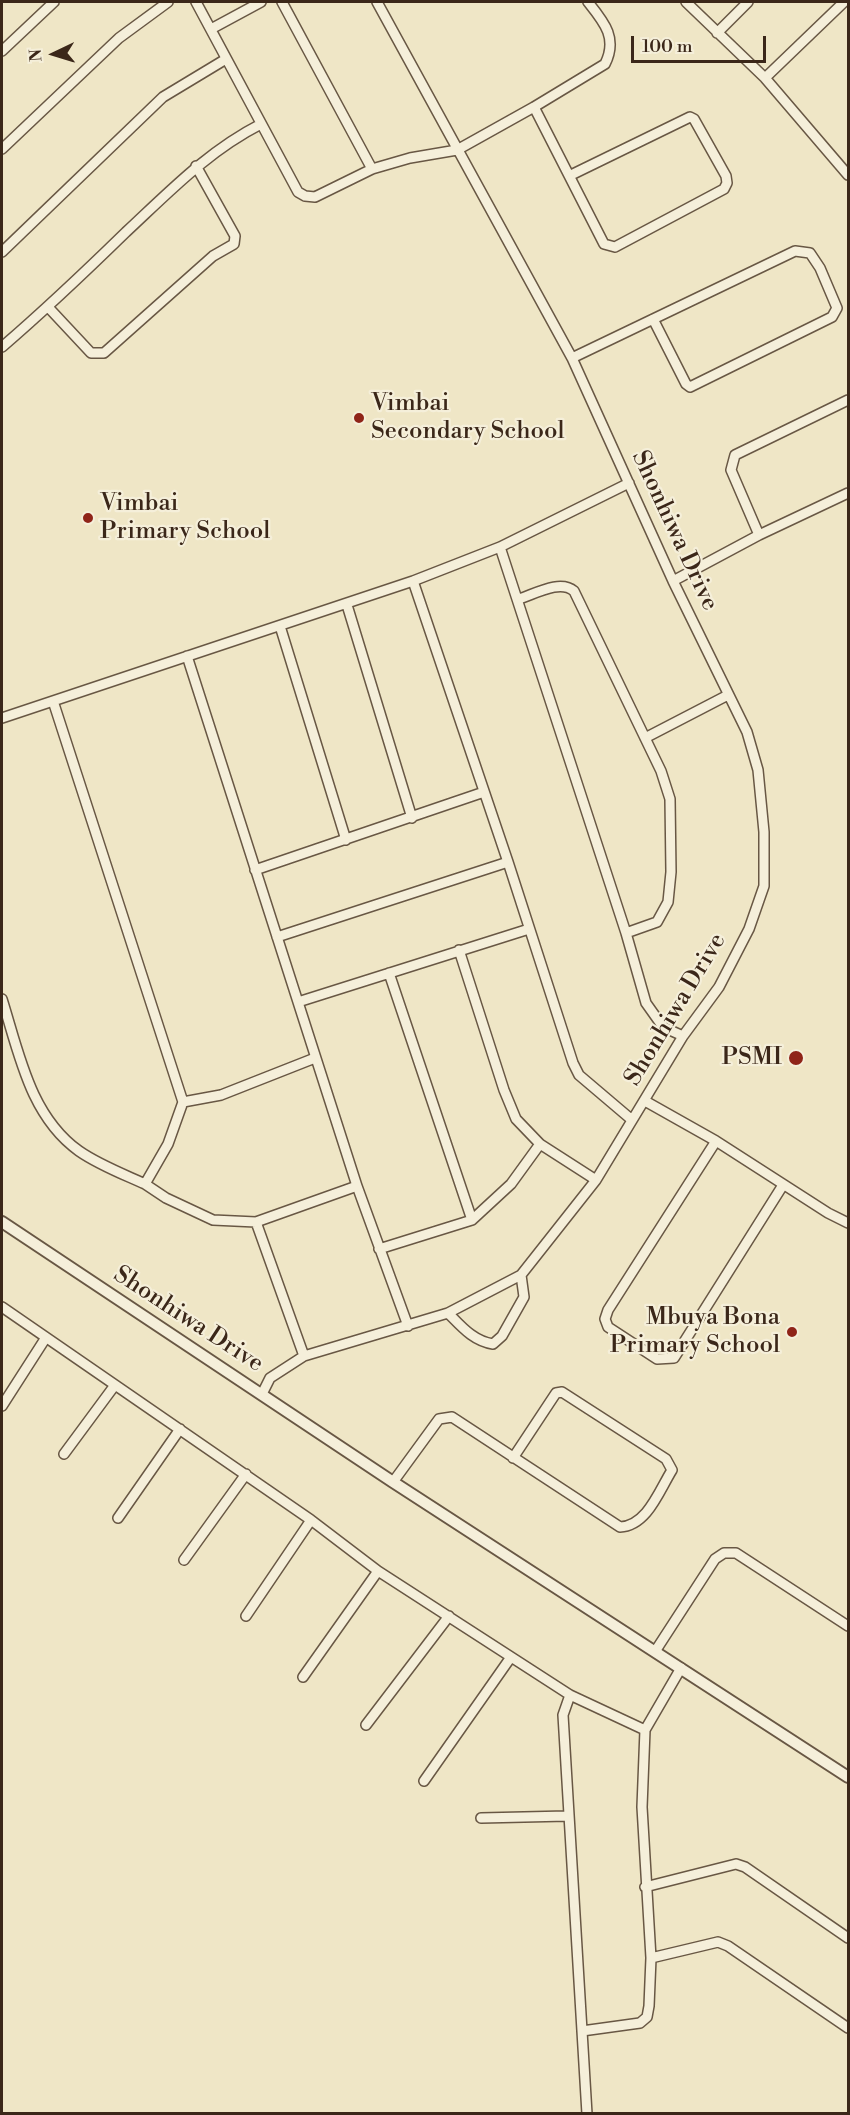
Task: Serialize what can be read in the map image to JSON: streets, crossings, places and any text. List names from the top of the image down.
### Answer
{
  "streets": {
    "street": ["Shonhiwa Drive"]
  },
  "places": [
    "Vimbai Secondary School",
    "Vimbai Primary School",
    "PSMI",
    "Mbuya Bona Primary School"
  ],
  "scale_bar": "100 m",
  "north": "left"
}
